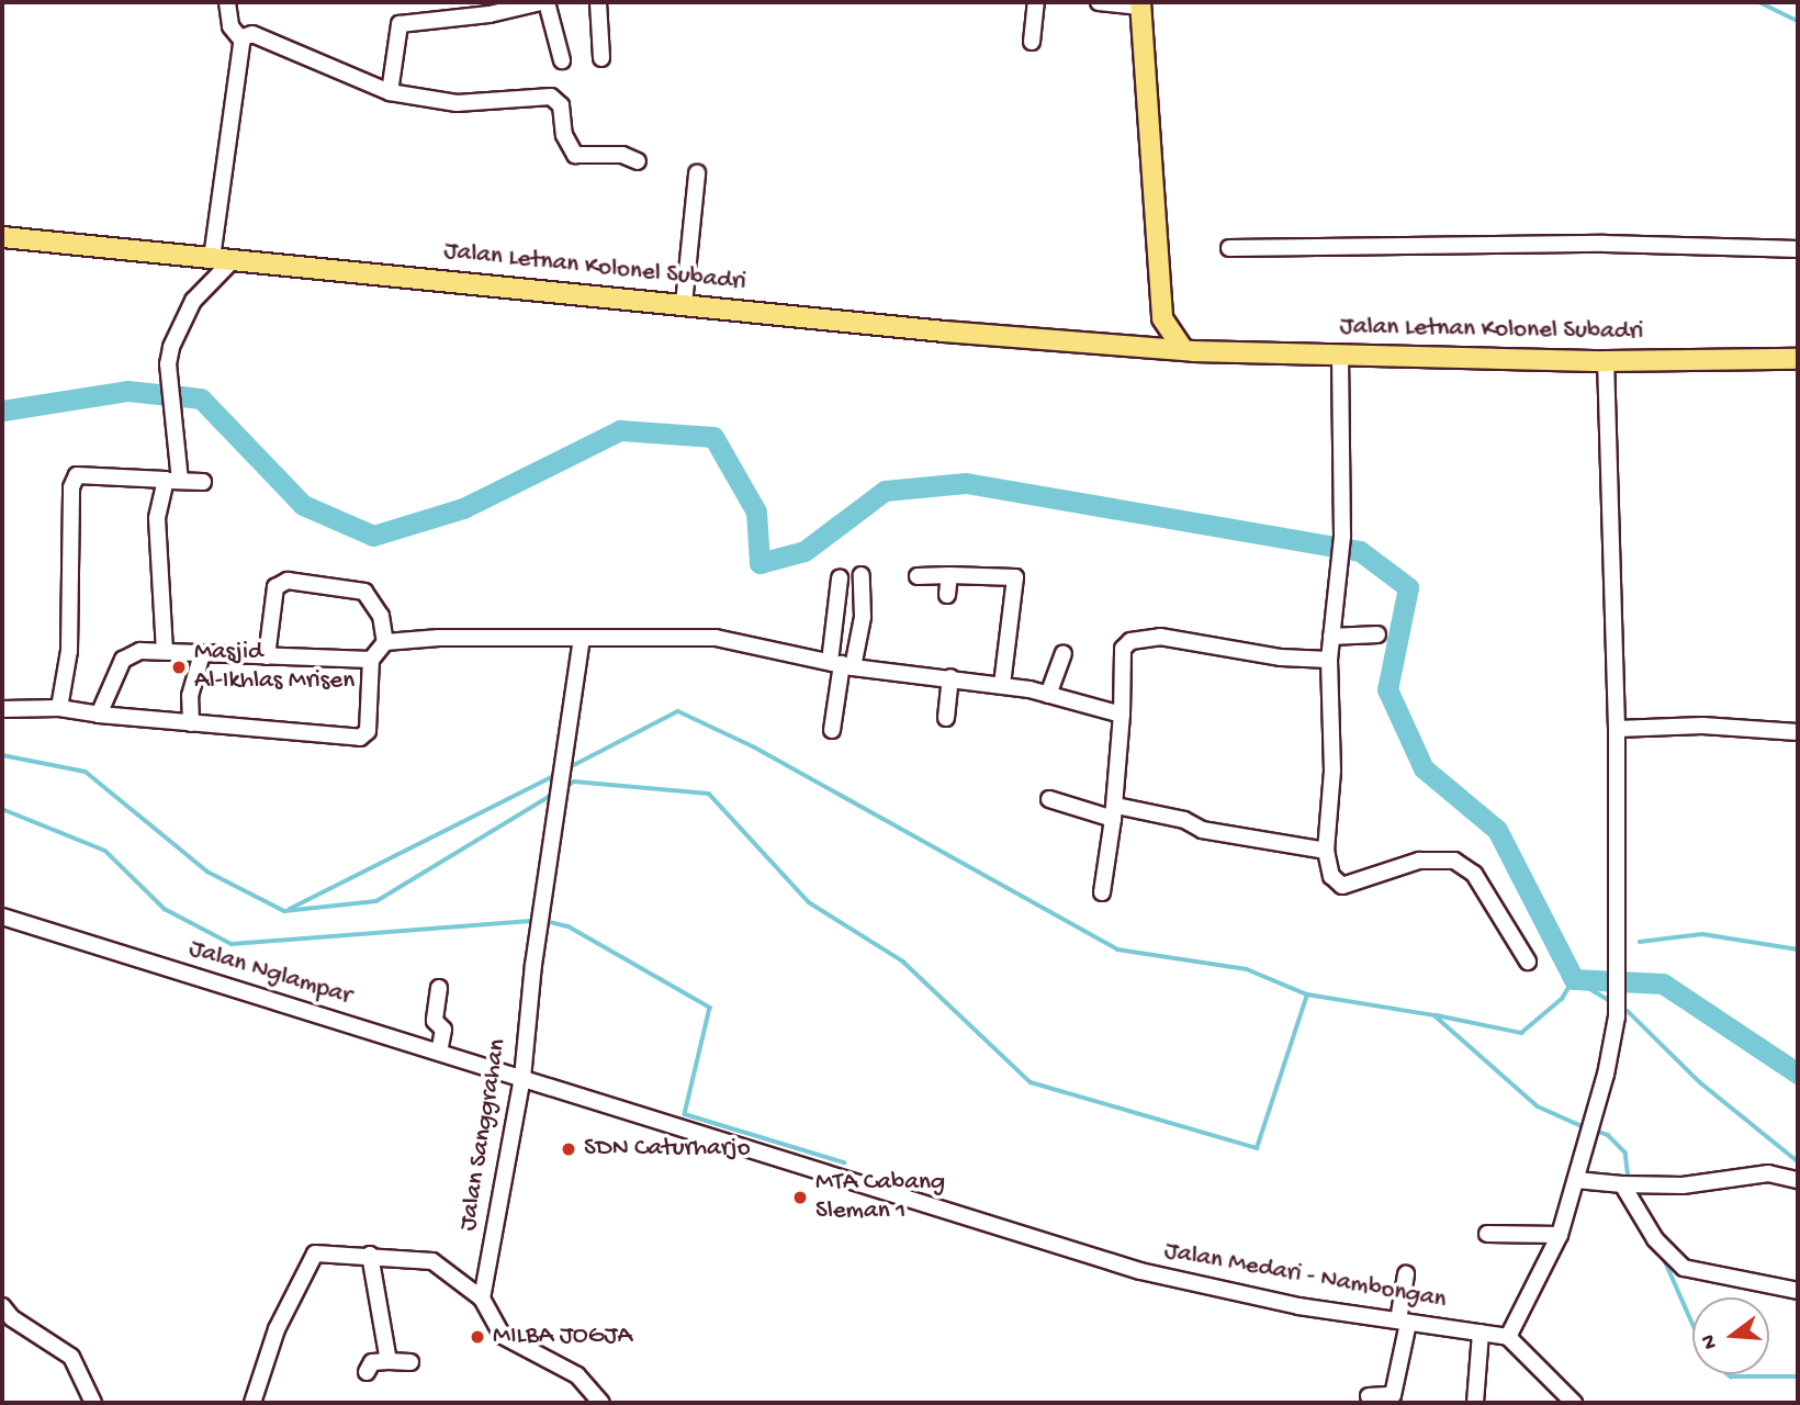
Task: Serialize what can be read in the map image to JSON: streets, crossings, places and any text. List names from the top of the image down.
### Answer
{
  "streets": {
    "main road": ["Jalan Letnan Kolonel Subadri"],
    "street": ["Jalan Nglampar", "Jalan Sanggrahan", "Jalan Medari - Nambongan"]
  },
  "crossings": [
    ["Jalan Nglampar", "Jalan Sanggrahan"],
    ["Jalan Nglampar", "Jalan Medari - Nambongan"],
    ["Jalan Sanggrahan", "Jalan Medari - Nambongan"]
  ],
  "places": [
    "Masjid Al-Ikhlas Mrisen",
    "SDN Caturharjo",
    "MTA Cabang Sleman 1",
    "MILBA JOGJA"
  ],
  "north": "left"
}
